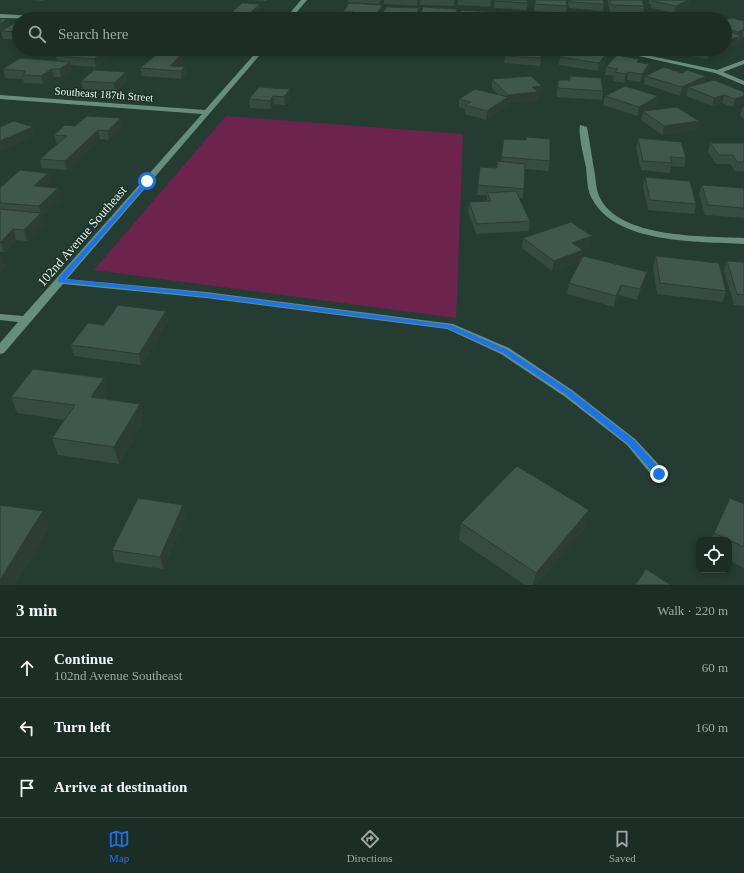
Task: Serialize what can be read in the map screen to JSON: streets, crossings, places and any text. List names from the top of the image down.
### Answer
{
  "streets": {
    "street": ["Southeast 187th Street", "102nd Avenue Southeast"]
  },
  "crossings": [
    ["Southeast 187th Street", "102nd Avenue Southeast"]
  ],
  "page": {
    "search": "Search here",
    "heading": ["3 min", "Walk · 220 m"],
    "list": [
      ["Continue", "102nd Avenue Southeast", "60 m"],
      ["Turn left", "160 m"],
      "Arrive at destination"
    ],
    "nav": ["Map", "Directions", "Saved"]
  }
}
